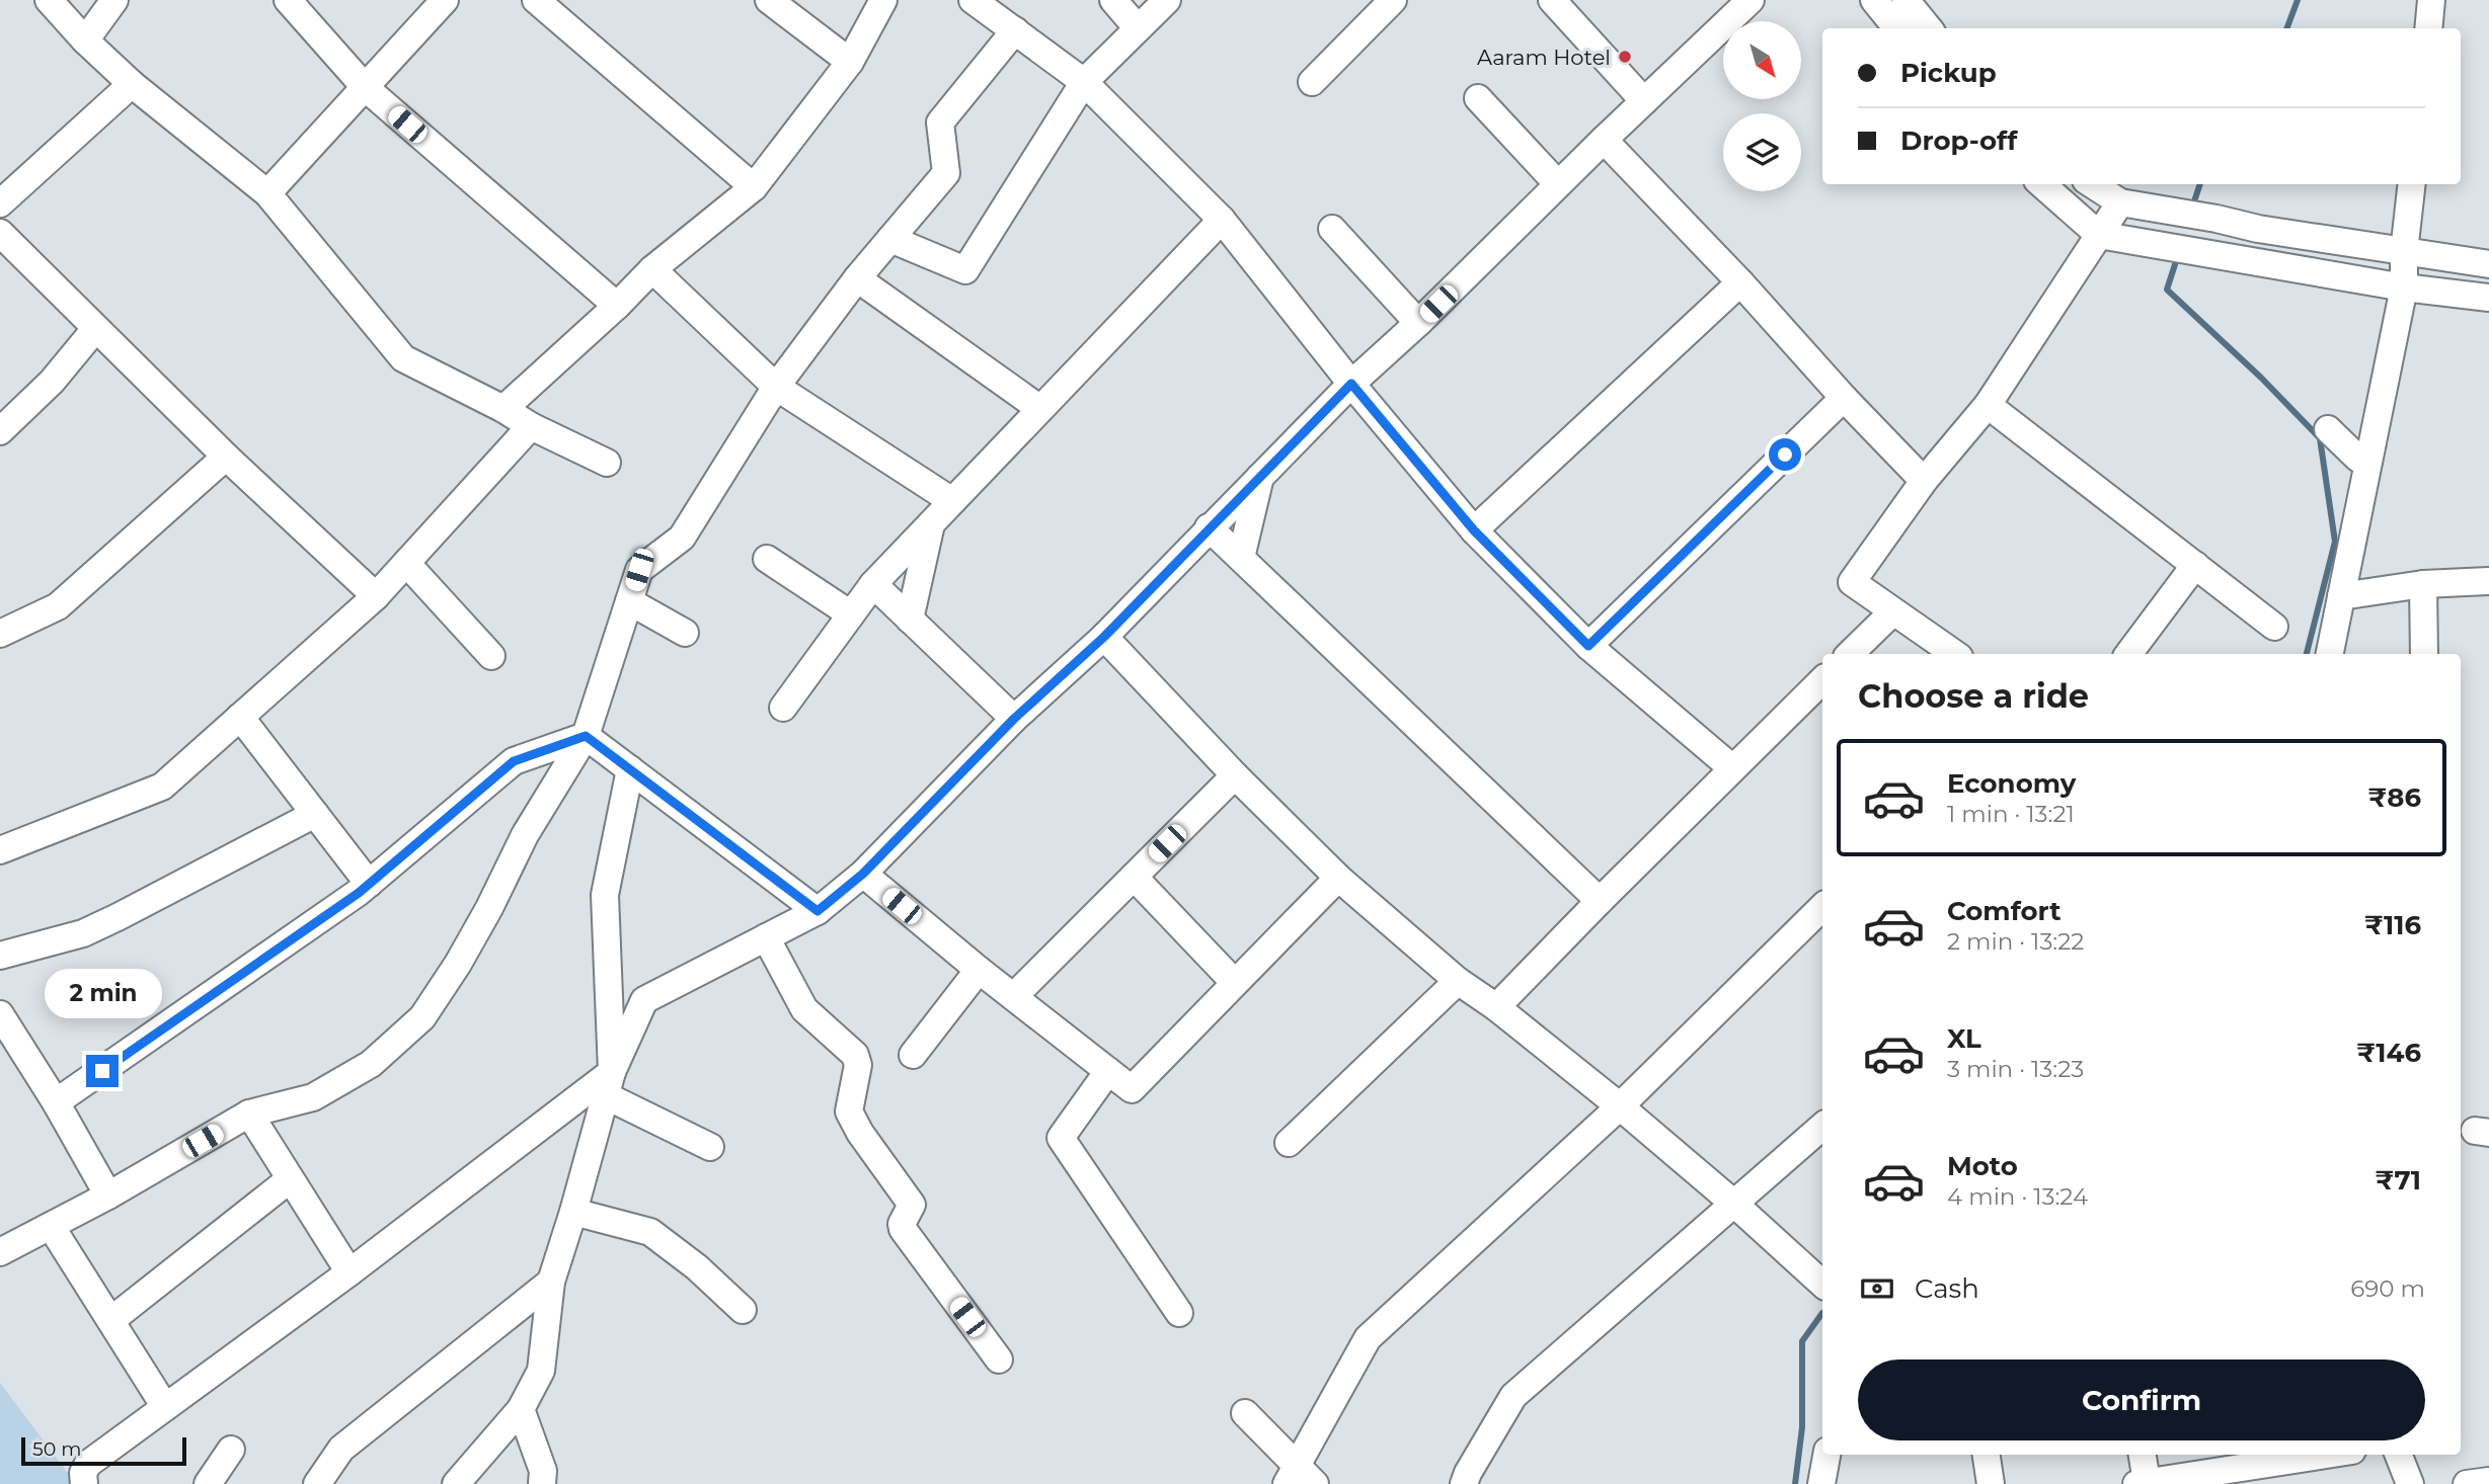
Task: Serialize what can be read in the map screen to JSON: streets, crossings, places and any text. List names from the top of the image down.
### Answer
{
  "places": ["Aaram Hotel"],
  "scale_bar": "50 m",
  "north": "bottom right",
  "page": {
    "banner": ["Pickup", "Drop-off"],
    "heading": "Choose a ride",
    "list": [
      {
        "name": "Economy",
        "note": "1 min · 13:21",
        "value": "₹86"
      },
      {
        "name": "Comfort",
        "note": "2 min · 13:22",
        "value": "₹116"
      },
      {
        "name": "XL",
        "note": "3 min · 13:23",
        "value": "₹146"
      },
      {
        "name": "Moto",
        "note": "4 min · 13:24",
        "value": "₹71"
      }
    ],
    "bubble": "2 min",
    "pay": ["Cash", "690 m"],
    "buttons": "Confirm",
    "scale": "50 m"
  }
}
